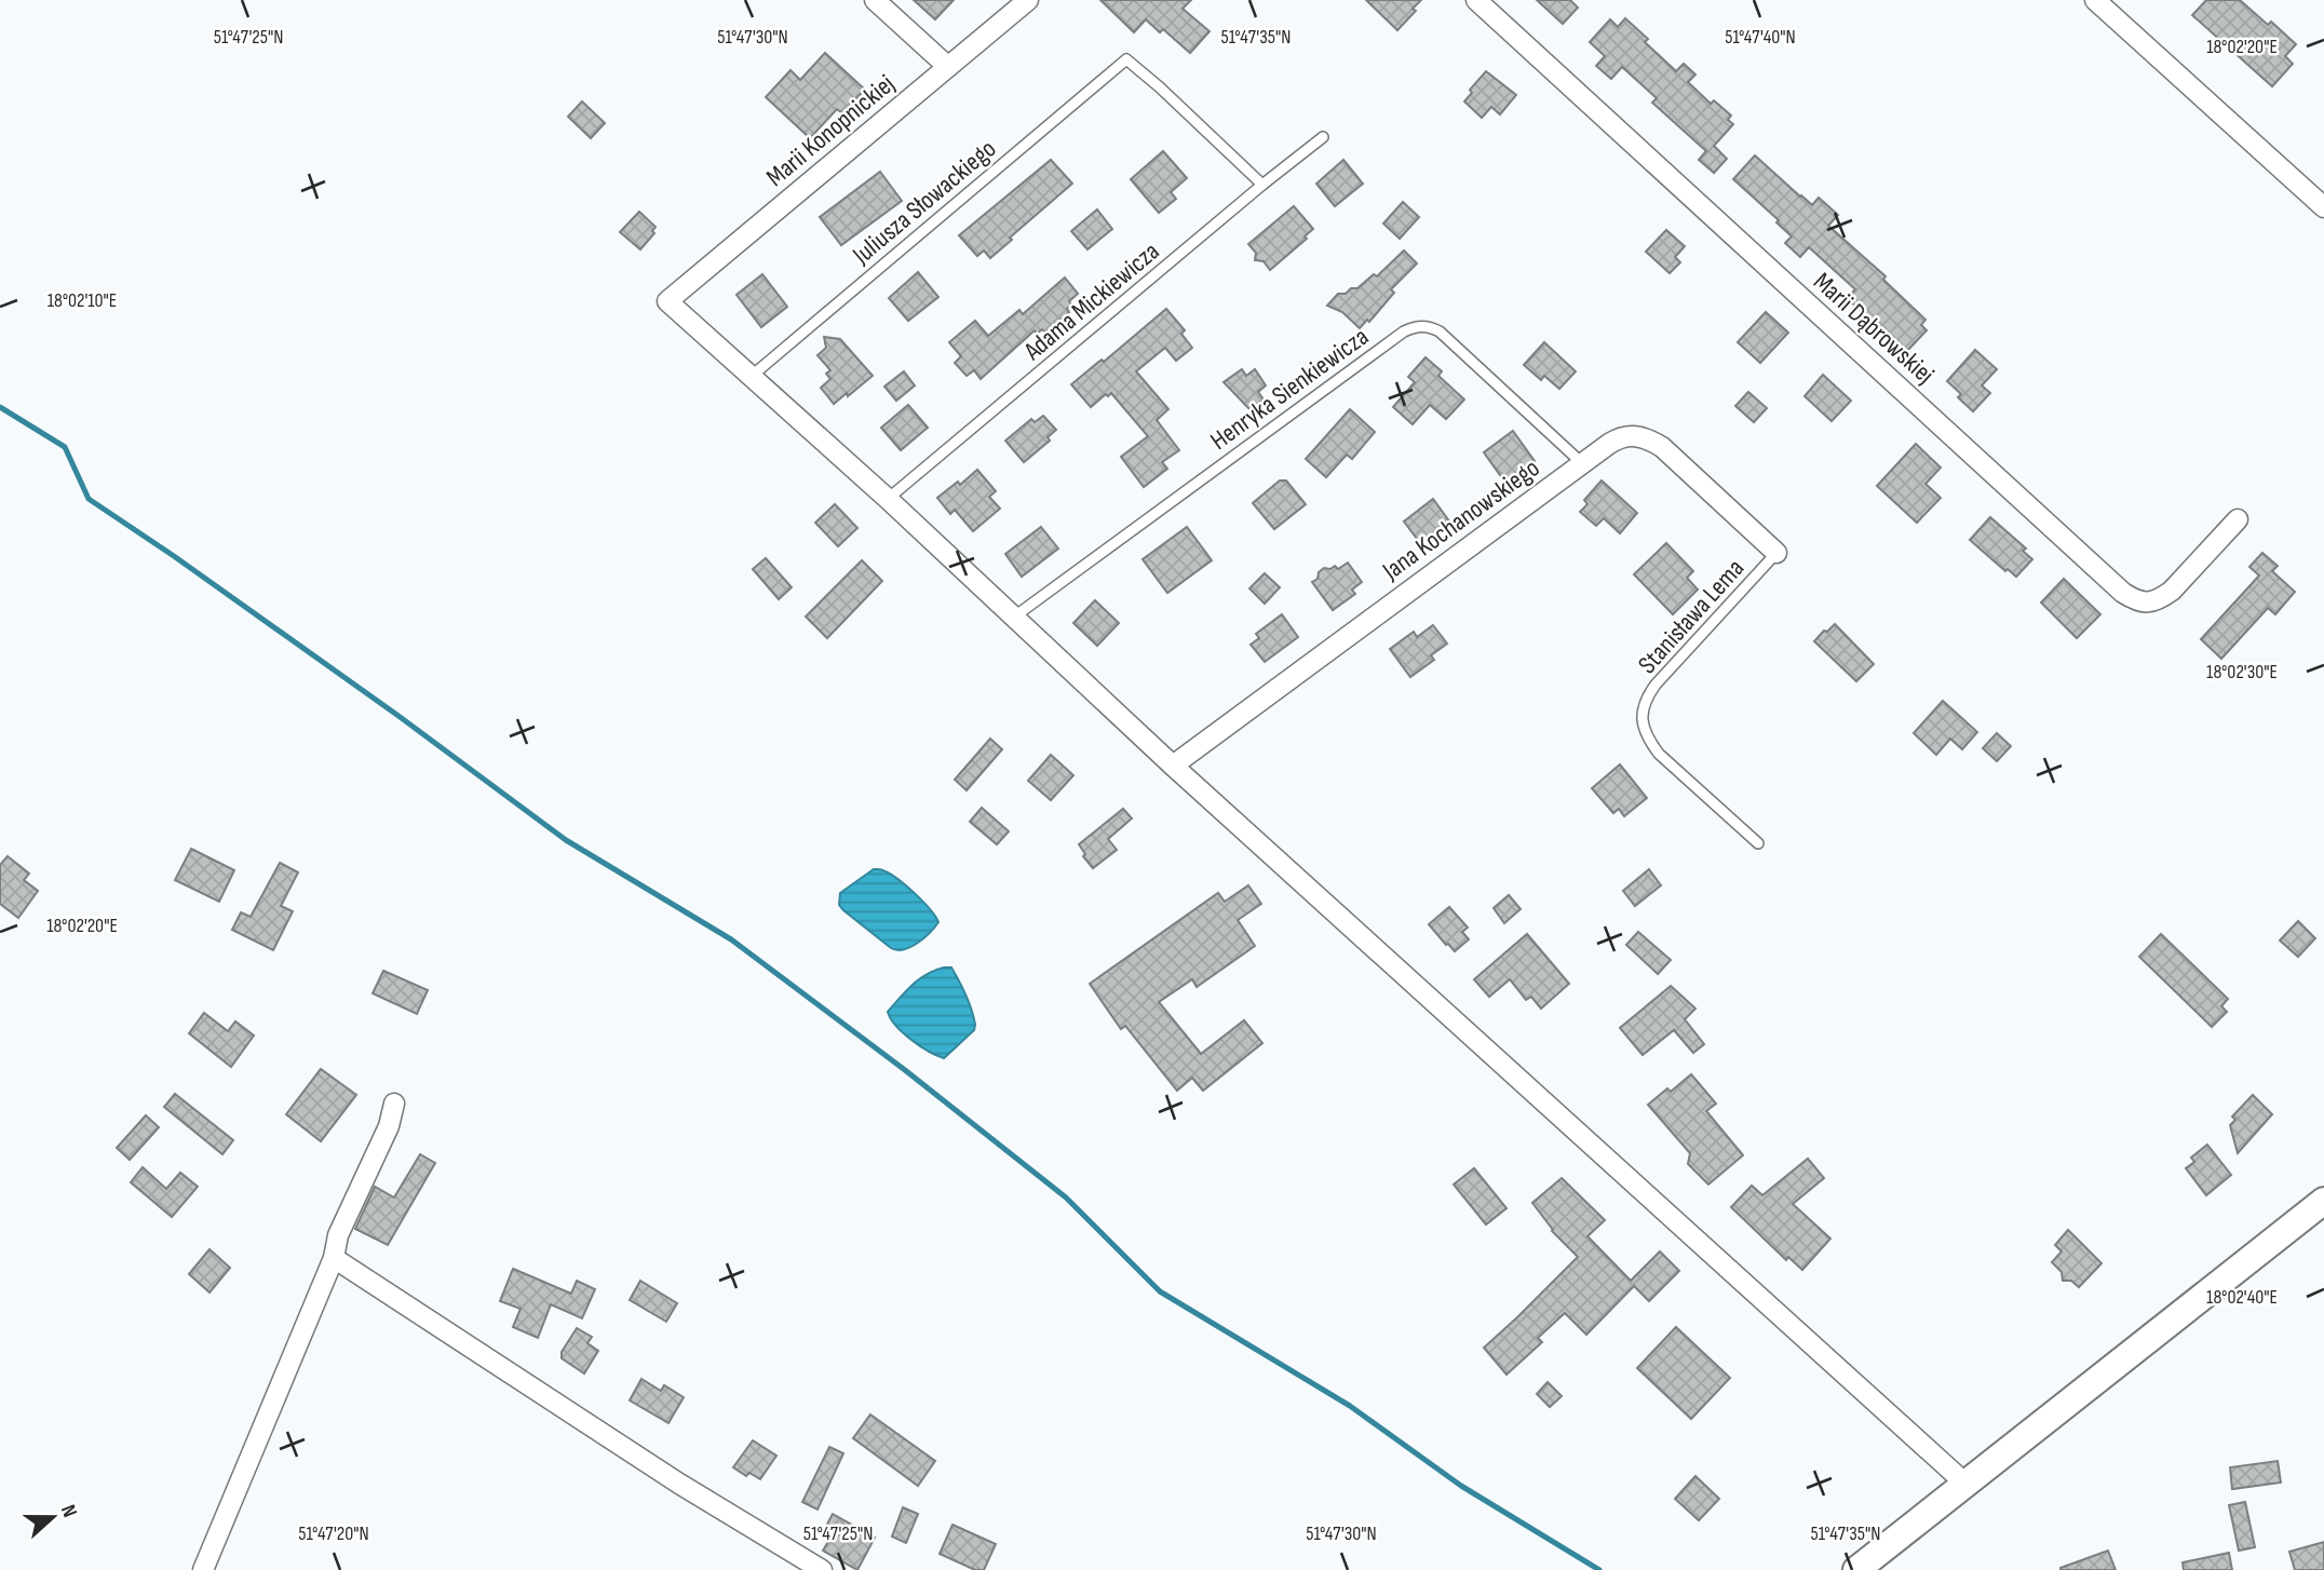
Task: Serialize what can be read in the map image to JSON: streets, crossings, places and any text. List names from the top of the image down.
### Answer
{
  "streets": {
    "street": ["Marii Konopnickiej", "Marii Dąbrowskiej", "Jana Kochanowskiego"],
    "lane": [
      "Juliusza Słowackiego",
      "Adama Mickiewicza",
      "Henryka Sienkiewicza",
      "Stanisława Lema"
    ]
  },
  "crossings": [
    ["Marii Konopnickiej", "Juliusza Słowackiego"],
    ["Juliusza Słowackiego", "Adama Mickiewicza"],
    ["Henryka Sienkiewicza", "Jana Kochanowskiego"],
    ["Jana Kochanowskiego", "Stanisława Lema"]
  ],
  "north": "right",
  "coordinates": [
    "51°47'25\"N",
    "51°47'30\"N",
    "51°47'35\"N",
    "51°47'40\"N",
    "18°02'20\"E",
    "18°02'10\"E",
    "18°02'30\"E",
    "18°02'40\"E",
    "51°47'20\"N"
  ]
}
